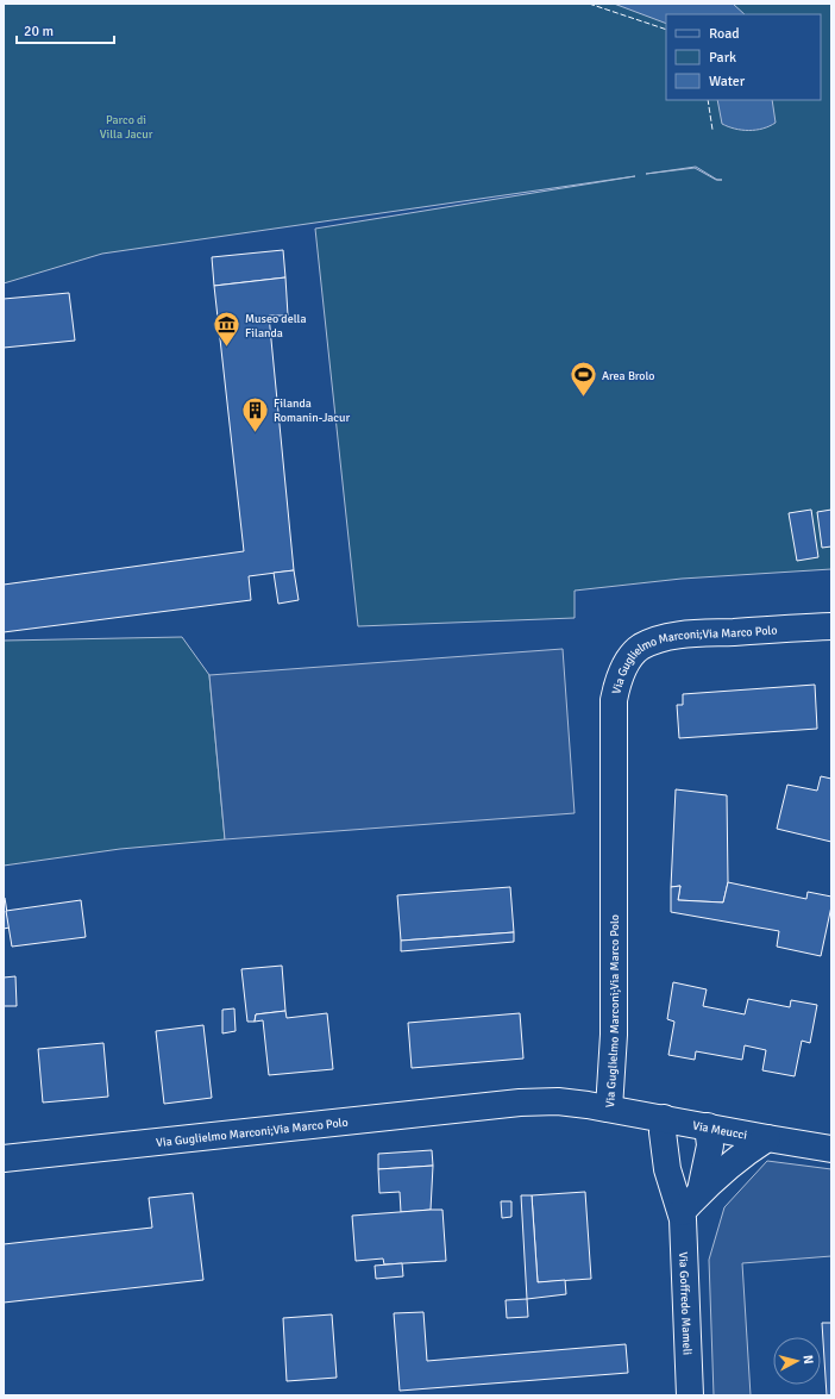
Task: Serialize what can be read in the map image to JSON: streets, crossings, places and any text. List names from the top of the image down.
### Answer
{
  "streets": {
    "street": ["Via Guglielmo Marconi;Via Marco Polo", "Via Meucci", "Via Goffredo Mameli"]
  },
  "crossings": [
    ["Via Guglielmo Marconi;Via Marco Polo", "Via Meucci"],
    ["Via Meucci", "Via Goffredo Mameli"]
  ],
  "parks": ["Parco di Villa Jacur"],
  "places": {
    "museum": ["Museo della Filanda"],
    "sports": ["Area Brolo"],
    "building": ["Filanda Romanin-Jacur"]
  },
  "legend": ["Road", "Park", "Water"],
  "scale_bar": "20 m",
  "north": "right"
}
